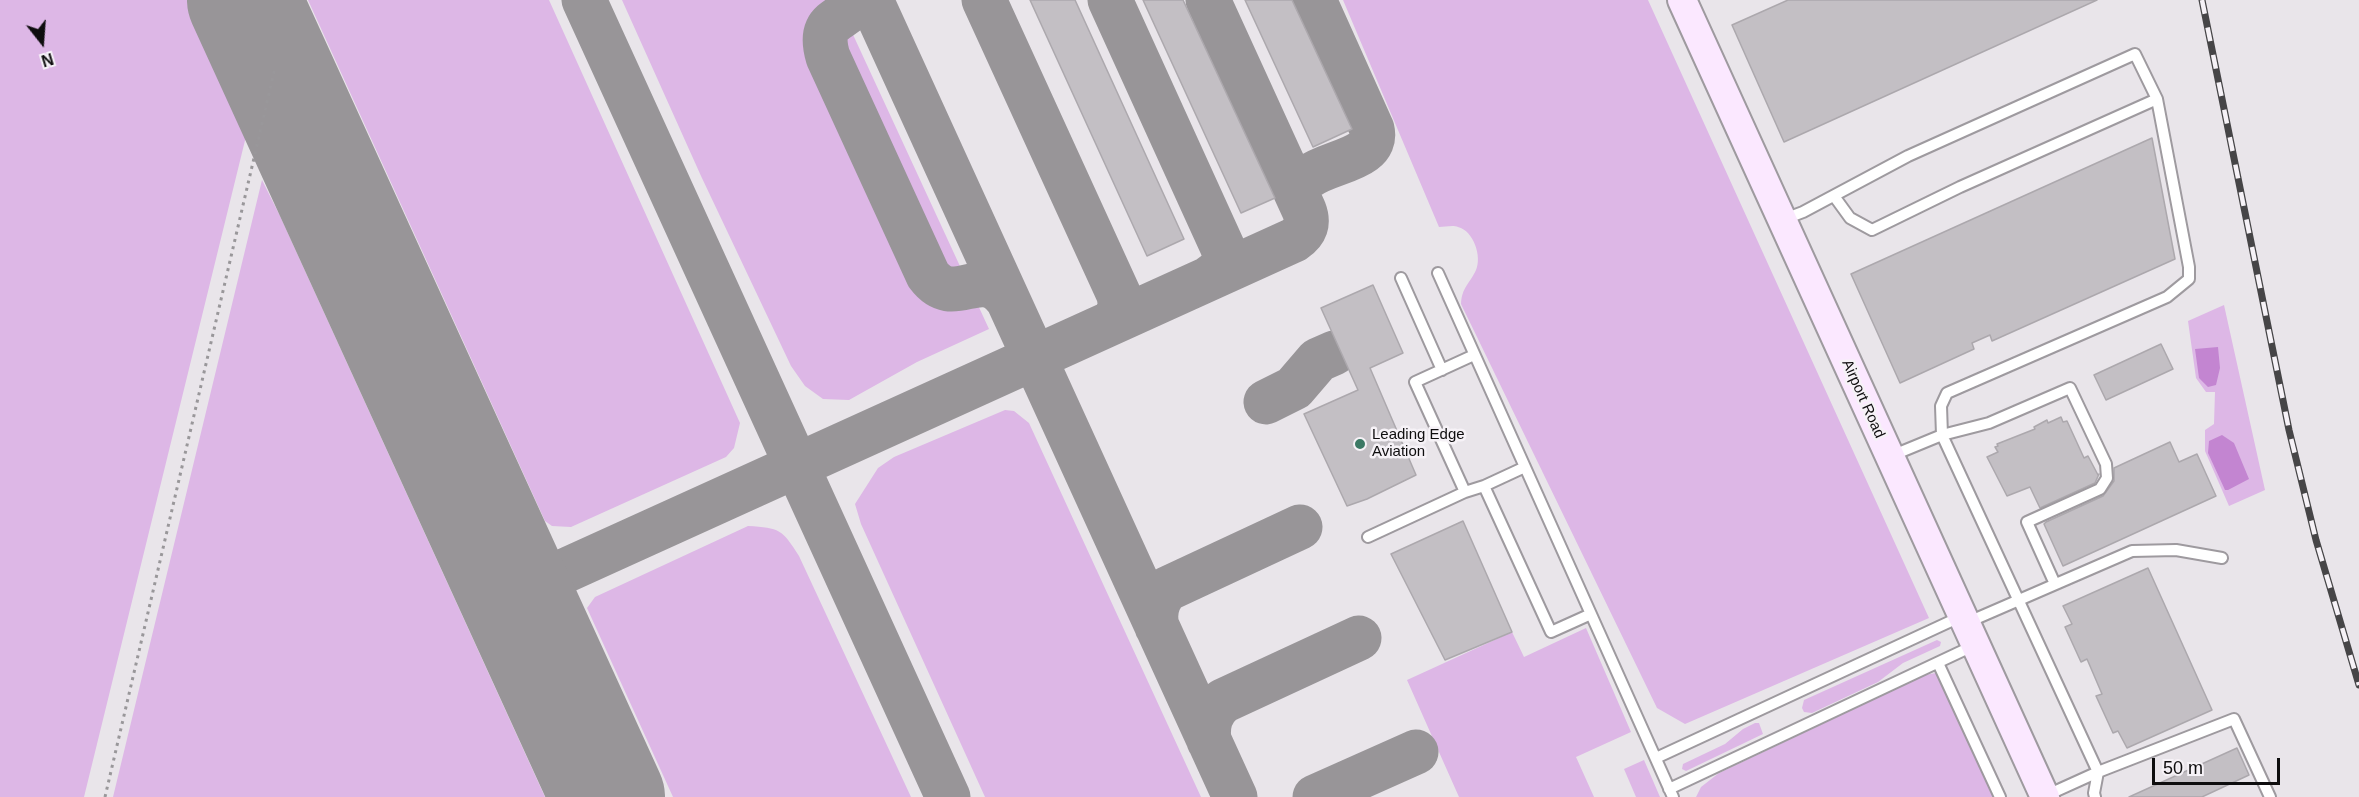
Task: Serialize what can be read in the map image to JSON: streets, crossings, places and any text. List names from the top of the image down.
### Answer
{
  "streets": {
    "street": ["Airport Road"]
  },
  "places": ["Leading Edge Aviation"],
  "scale_bar": "50 m",
  "north": "bottom"
}
